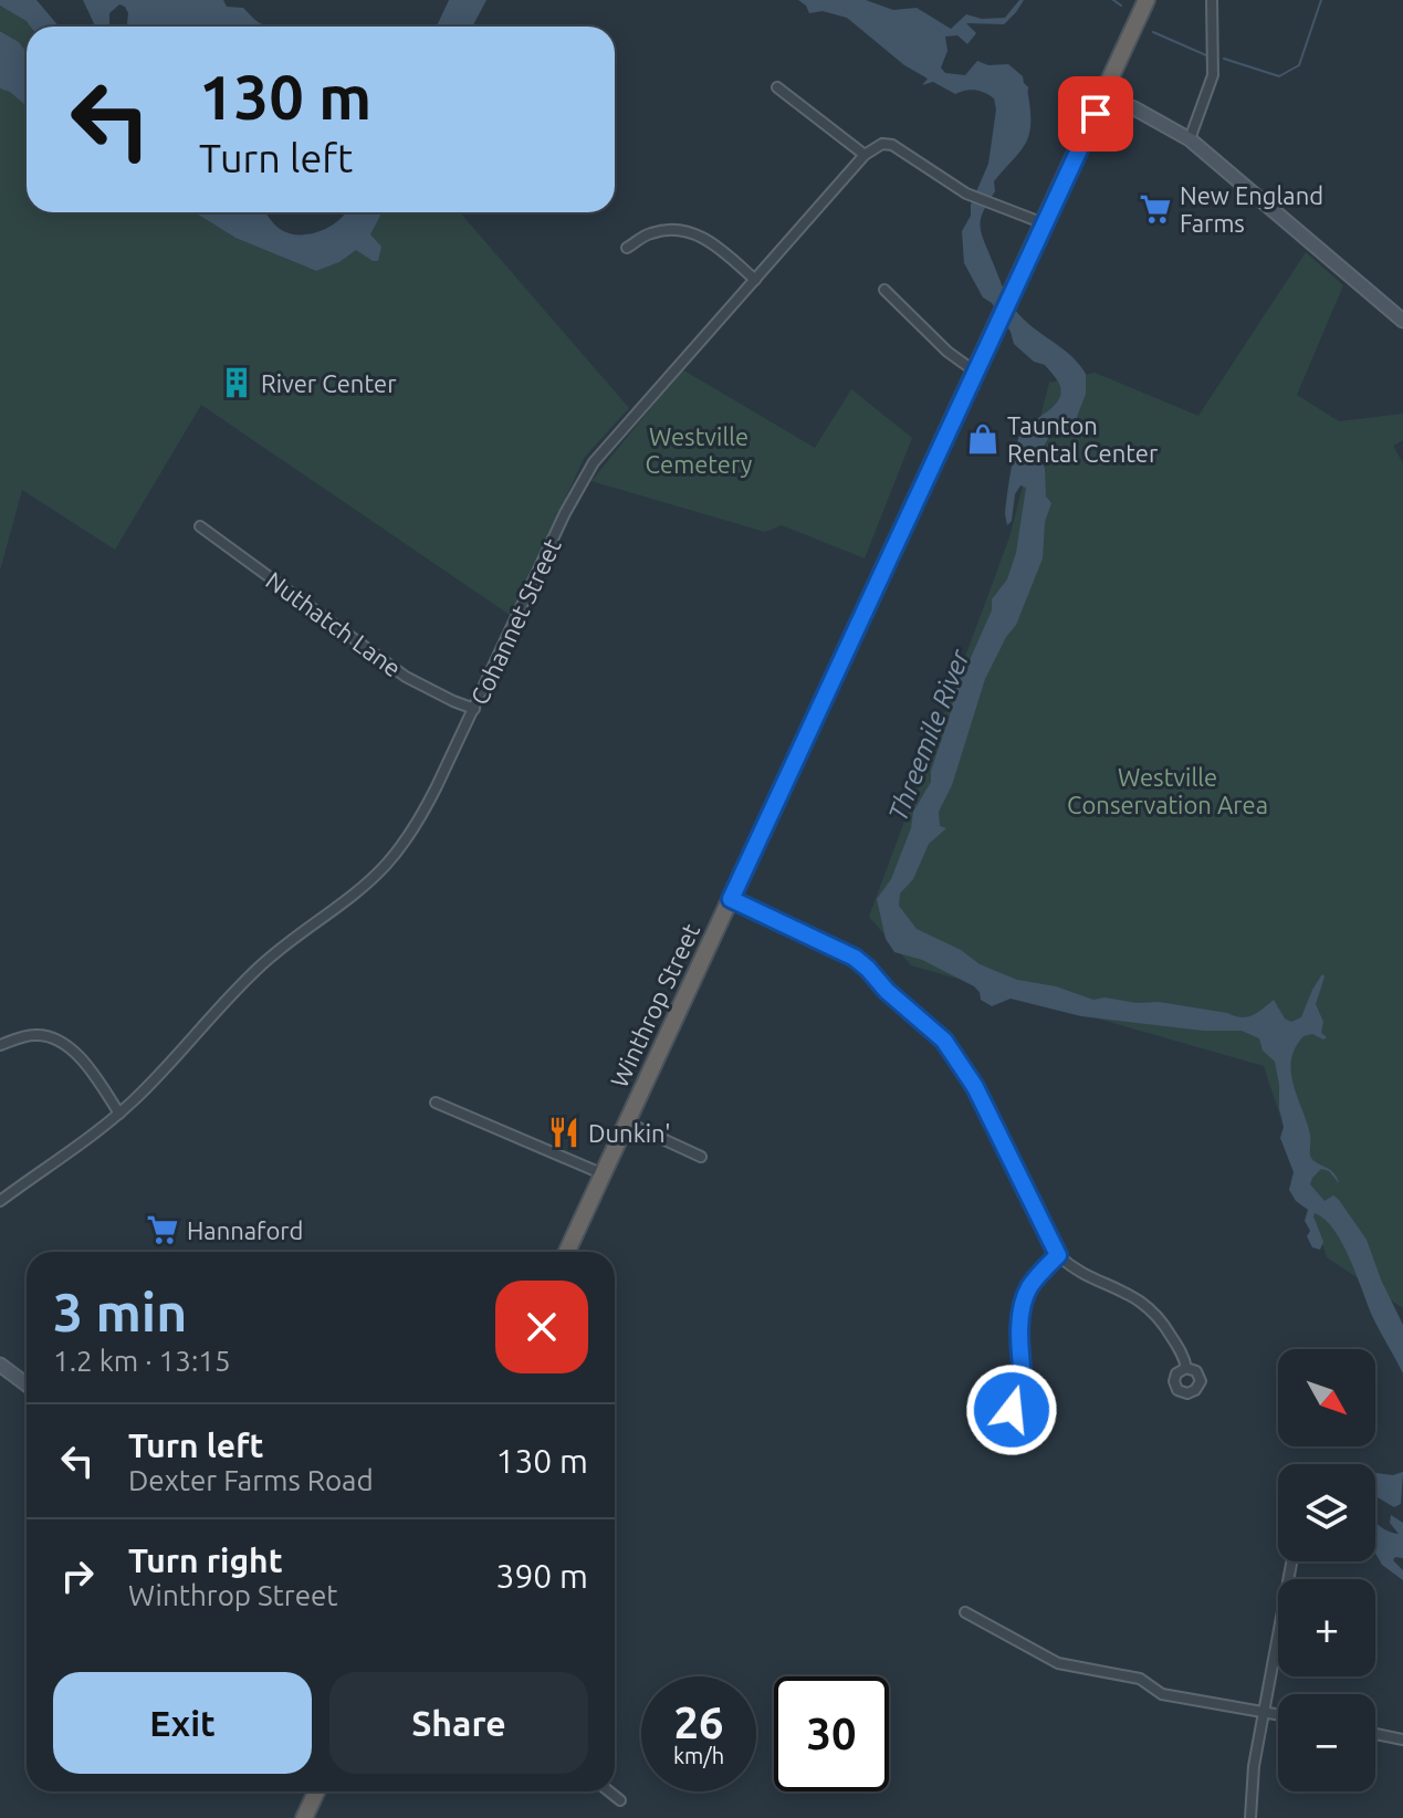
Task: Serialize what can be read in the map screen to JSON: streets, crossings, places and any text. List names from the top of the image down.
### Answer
{
  "streets": {
    "highway": ["Winthrop Street"],
    "street": ["Cohannet Street", "Nuthatch Lane"]
  },
  "crossings": [
    ["Cohannet Street", "Nuthatch Lane"]
  ],
  "water": ["Threemile River"],
  "parks": ["Westville Cemetery", "Westville Conservation Area"],
  "places": {
    "supermarket": ["New England Farms", "Hannaford"],
    "building": ["River Center"],
    "shop": ["Taunton Rental Center"],
    "restaurant": ["Dunkin'"]
  },
  "north": "bottom right",
  "page": {
    "turn": ["130 m", "Turn left"],
    "heading": ["3 min", "1.2 km · 13:15"],
    "map_buttons": ["+", "−"],
    "list": [
      {
        "name": "Turn left",
        "note": "Dexter Farms Road",
        "value": "130 m"
      },
      {
        "name": "Turn right",
        "note": "Winthrop Street",
        "value": "390 m"
      }
    ],
    "buttons": ["Exit", "Share"],
    "speed": "26 km/h",
    "limit": "30"
  }
}
